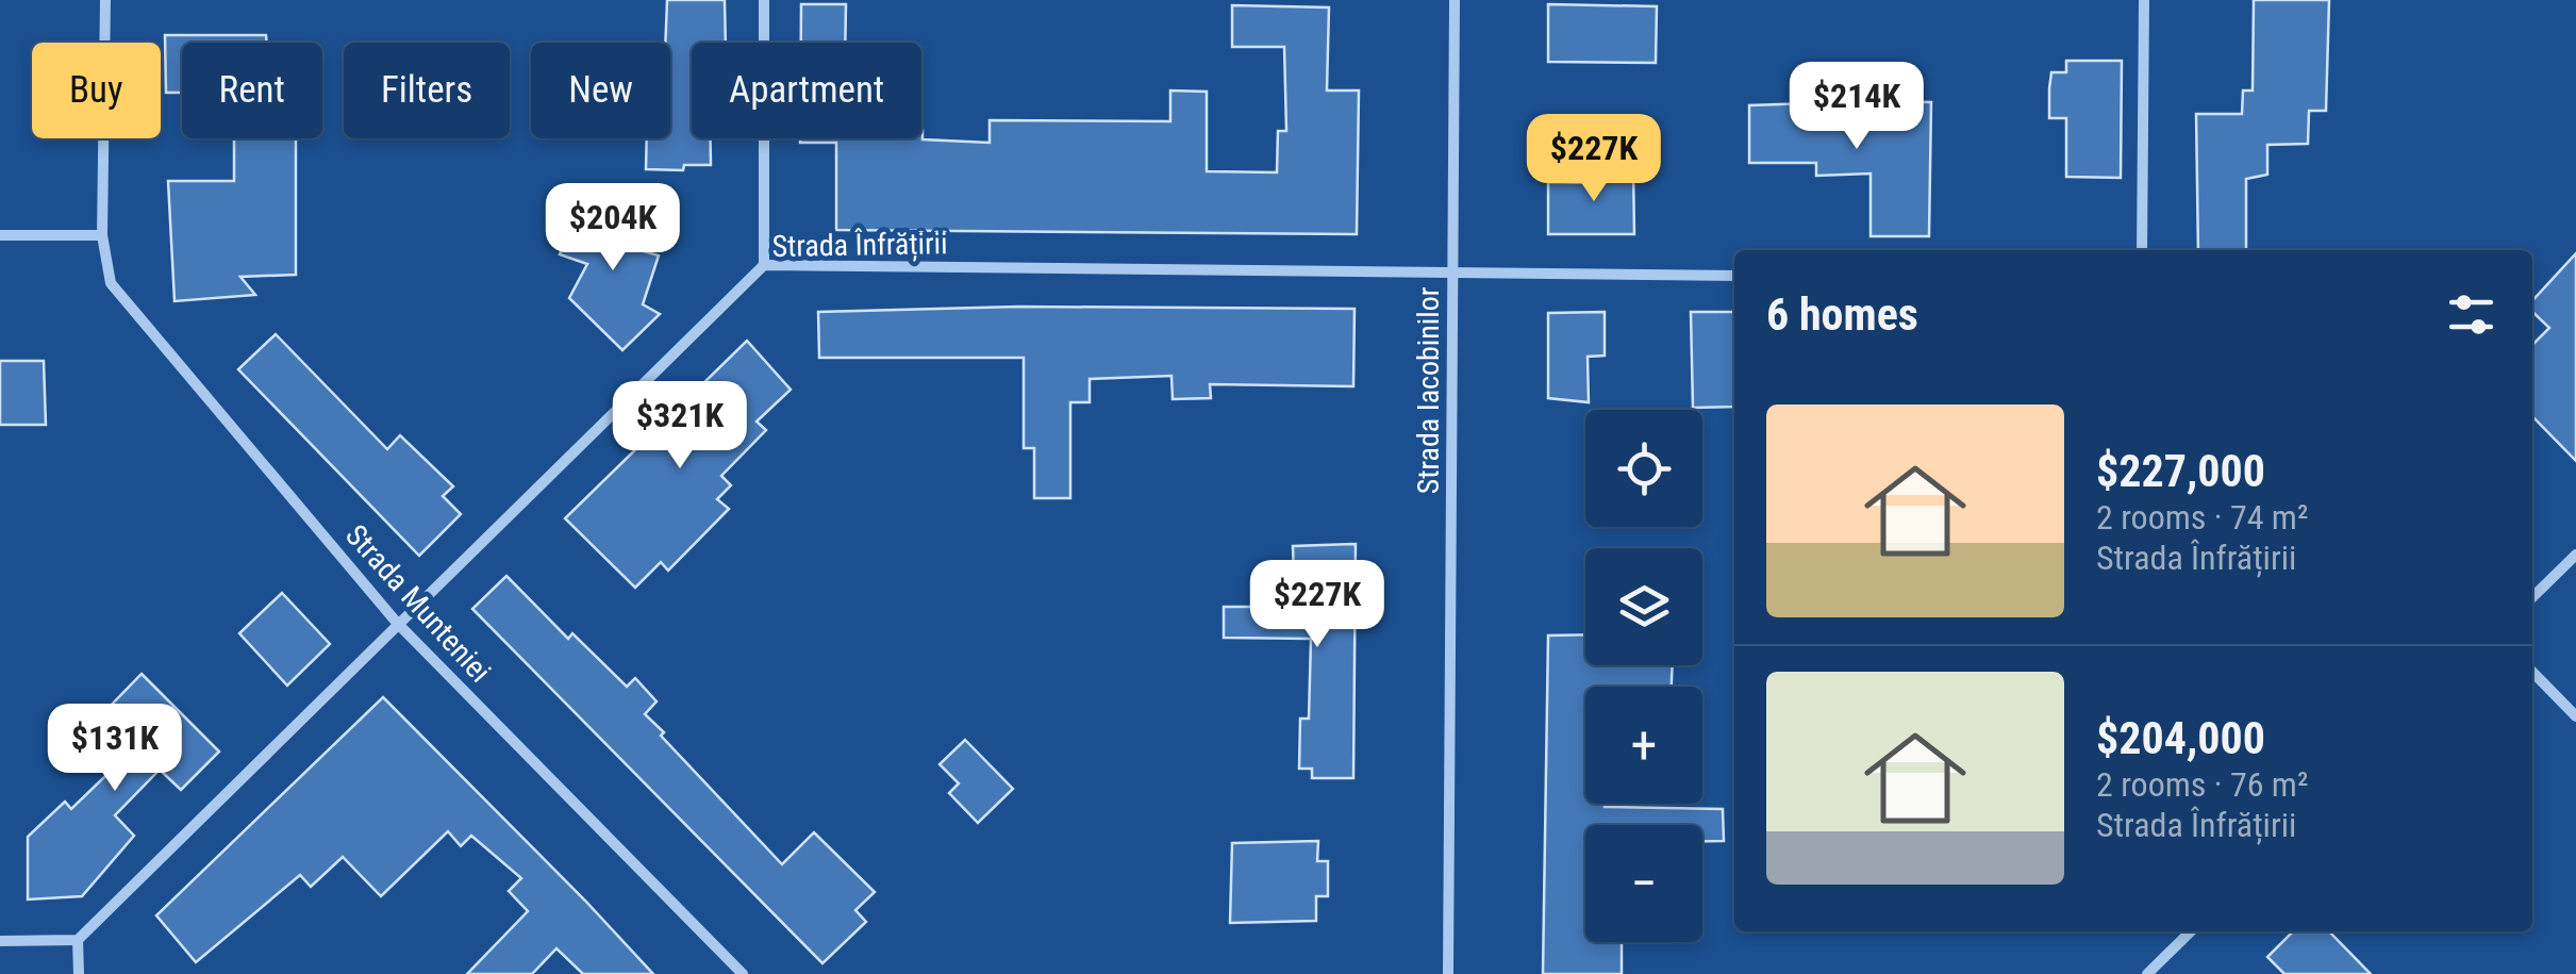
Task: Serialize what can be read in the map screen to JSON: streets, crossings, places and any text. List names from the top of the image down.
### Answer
{
  "streets": {
    "street": ["Strada Înfrățirii", "Strada Iacobinilor", "Strada Munteniei"]
  },
  "crossings": [
    ["Strada Înfrățirii", "Strada Iacobinilor"],
    ["Strada Înfrățirii", "Strada Munteniei"]
  ],
  "page": {
    "chip": [
      "Buy",
      "Rent",
      "Filters",
      "New",
      "Apartment"
    ],
    "price": [
      "$214K",
      "$227K",
      "$204K",
      "$321K",
      "$227K",
      "$131K"
    ],
    "heading": "6 homes",
    "list": [
      {
        "name": "$227,000",
        "note": "2 rooms · 74 m² · Strada Înfrățirii"
      },
      {
        "name": "$204,000",
        "note": "2 rooms · 76 m² · Strada Înfrățirii"
      }
    ],
    "map_buttons": ["+", "−"]
  }
}
